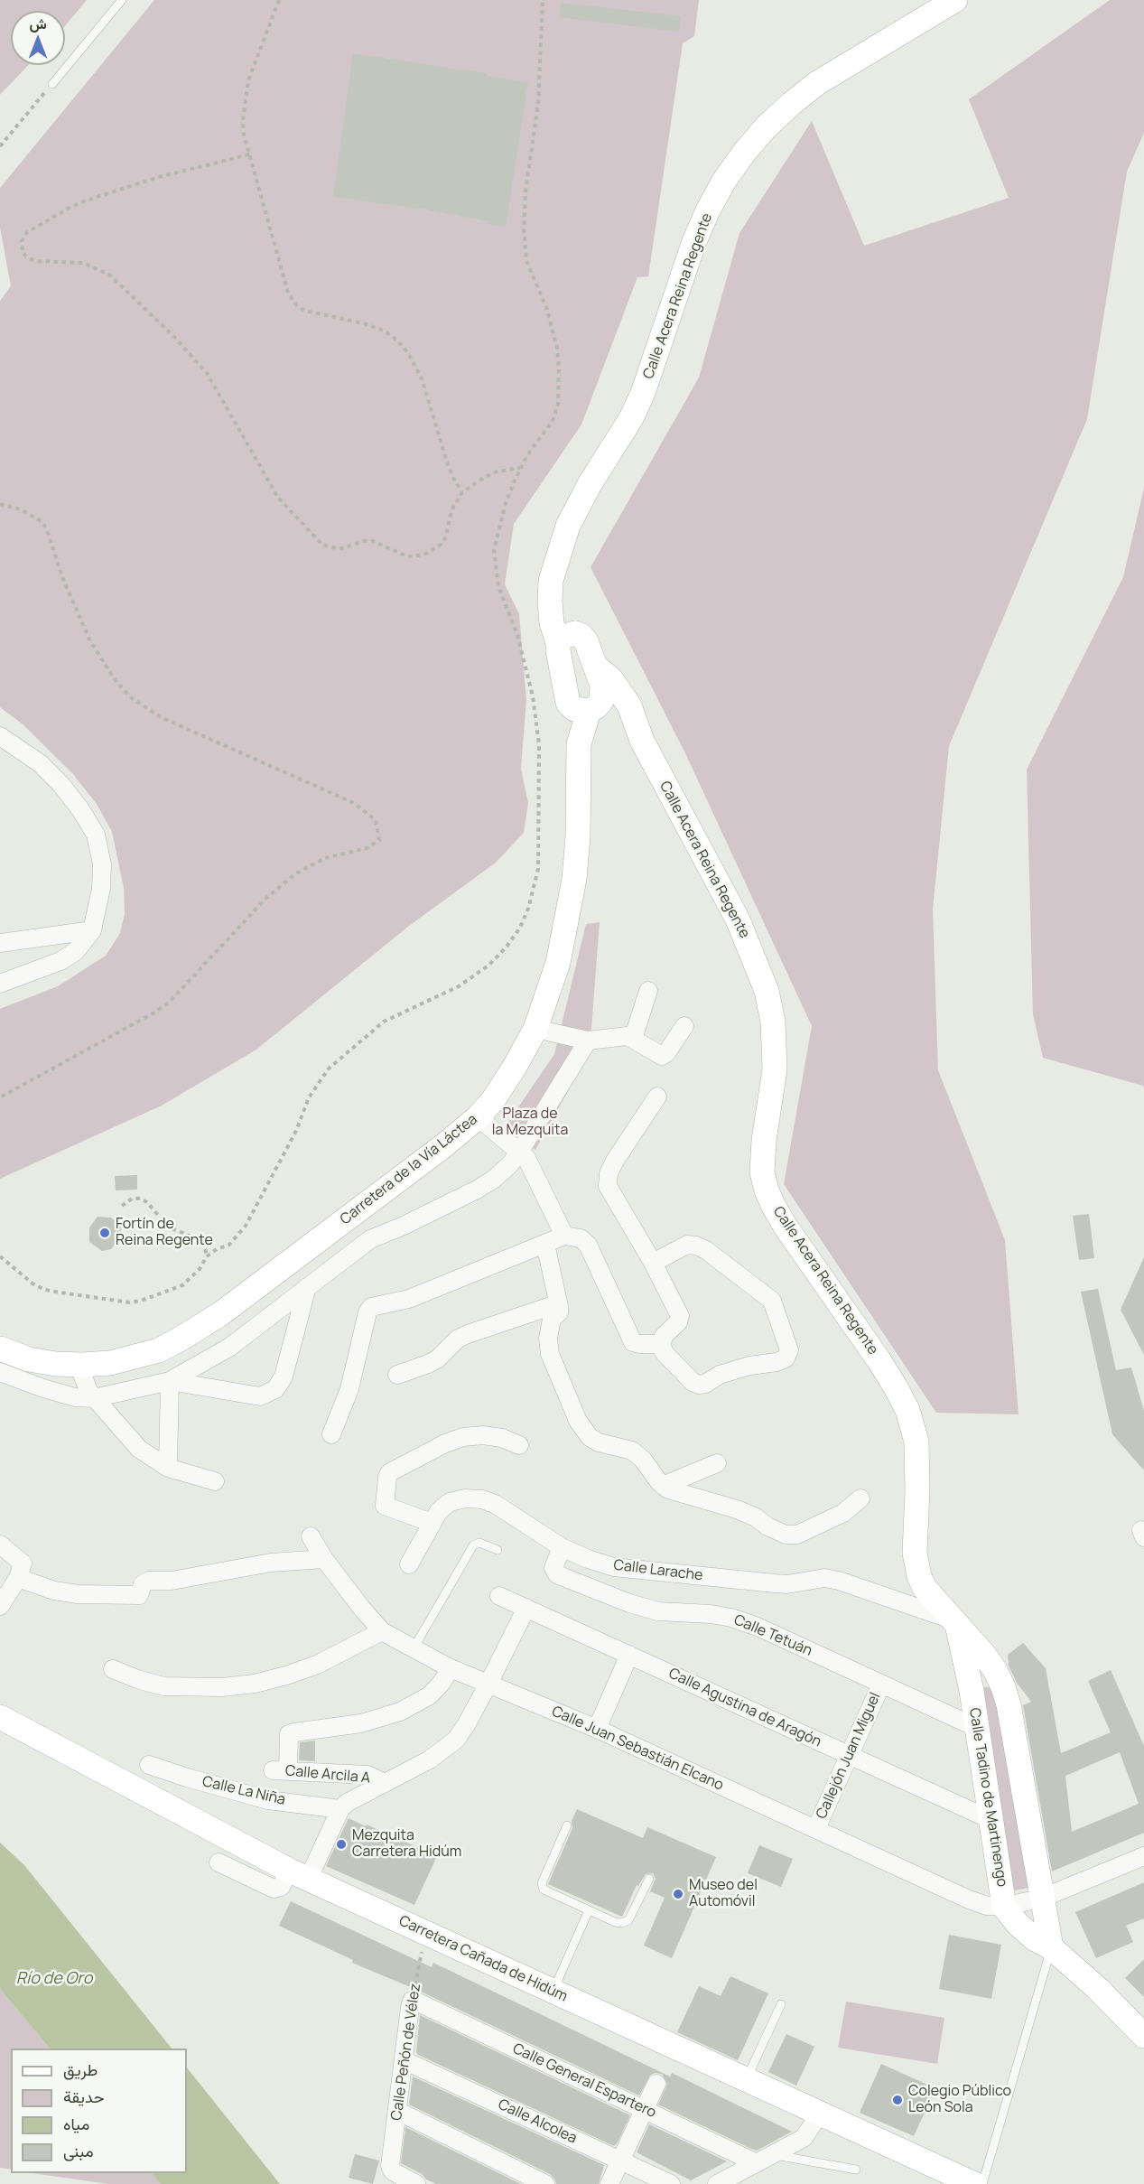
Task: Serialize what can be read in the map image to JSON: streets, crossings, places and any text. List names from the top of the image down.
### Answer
{
  "streets": {
    "street": [
      "Calle Acera Reina Regente",
      "Carretera de la Vía Láctea",
      "Calle Larache",
      "Calle Tetuán",
      "Calle Agustina de Aragón",
      "Calle Juan Sebastián Elcano",
      "Callejón Juan Miguel",
      "Calle Arcila A",
      "Calle La Niña",
      "Calle Tadino de Martinengo",
      "Carretera Cañada de Hidúm",
      "Calle Peñón de Vélez",
      "Calle General Espartero",
      "Calle Alcolea"
    ]
  },
  "crossings": [
    ["Calle Acera Reina Regente", "Carretera de la Vía Láctea"],
    ["Calle Acera Reina Regente", "Calle Tadino de Martinengo"],
    ["Calle Larache", "Calle Tetuán"],
    ["Calle Larache", "Calle Tadino de Martinengo"],
    ["Calle Tetuán", "Callejón Juan Miguel"],
    ["Calle Tetuán", "Calle Tadino de Martinengo"],
    ["Calle Agustina de Aragón", "Callejón Juan Miguel"],
    ["Calle Agustina de Aragón", "Calle Tadino de Martinengo"],
    ["Calle Juan Sebastián Elcano", "Callejón Juan Miguel"],
    ["Calle Juan Sebastián Elcano", "Calle Arcila A"],
    ["Calle Juan Sebastián Elcano", "Calle Tadino de Martinengo"],
    ["Carretera Cañada de Hidúm", "Calle Peñón de Vélez"],
    ["Calle Peñón de Vélez", "Calle General Espartero"],
    ["Calle Peñón de Vélez", "Calle Alcolea"]
  ],
  "water": ["Río de Oro"],
  "parks": ["Plaza de la Mezquita"],
  "places": [
    "Fortín de Reina Regente",
    "Mezquita Carretera Hidúm",
    "Museo del Automóvil",
    "Colegio Público León Sola"
  ],
  "legend": [
    "طريق",
    "حديقة",
    "مياه",
    "مبنى"
  ],
  "north": "top"
}
